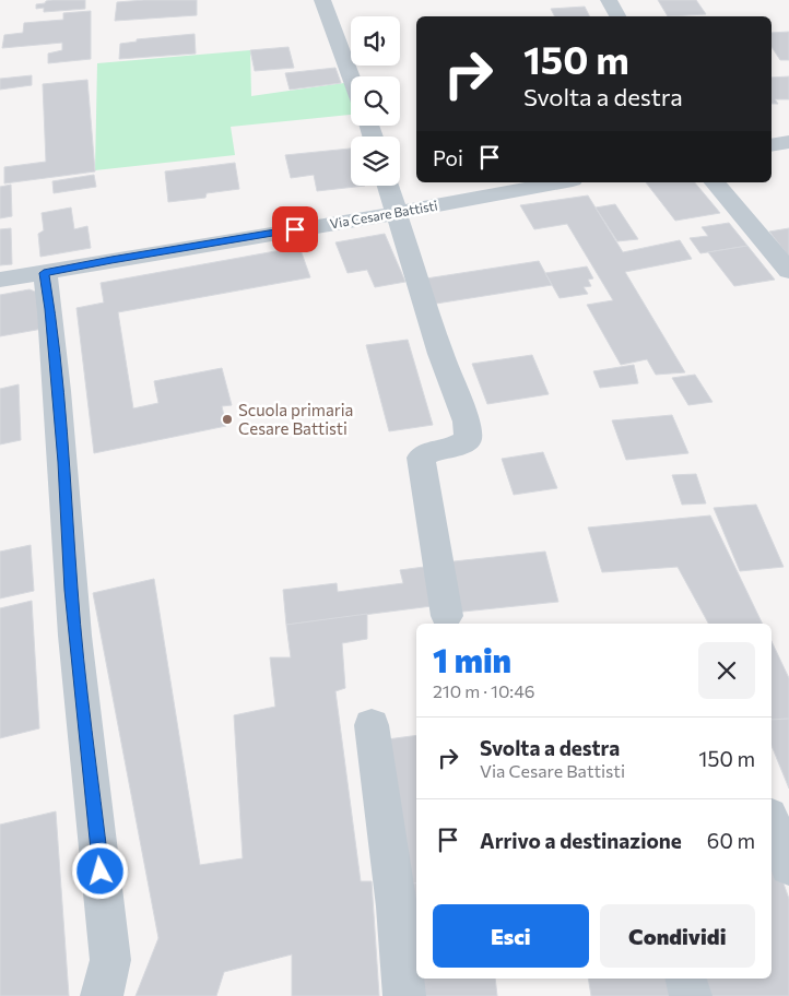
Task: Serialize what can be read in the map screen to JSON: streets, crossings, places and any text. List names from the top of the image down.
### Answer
{
  "streets": {
    "street": ["Via Cesare Battisti"]
  },
  "places": ["Scuola primaria Cesare Battisti"],
  "page": {
    "turn": ["150 m", "Svolta a destra"],
    "then": "Poi",
    "heading": ["1 min", "210 m · 10:46"],
    "list": [
      {
        "name": "Svolta a destra",
        "note": "Via Cesare Battisti",
        "value": "150 m"
      },
      {
        "name": "Arrivo a destinazione",
        "value": "60 m"
      }
    ],
    "buttons": ["Esci", "Condividi"]
  }
}
